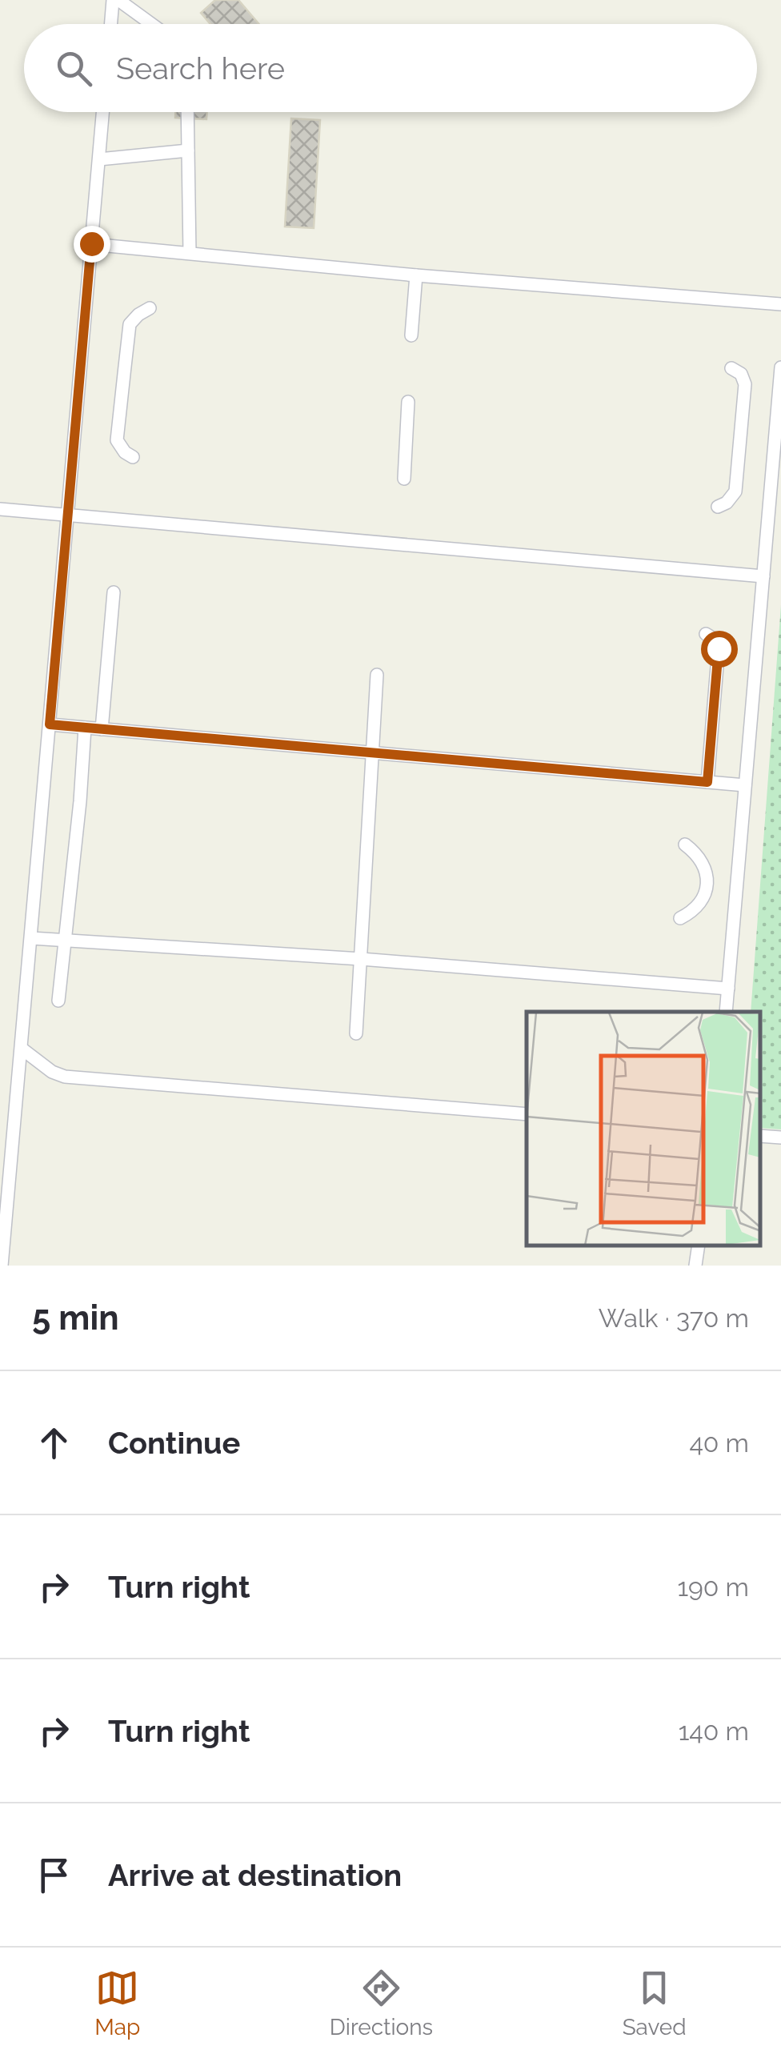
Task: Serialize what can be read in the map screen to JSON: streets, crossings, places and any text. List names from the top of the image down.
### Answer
{
  "page": {
    "search": "Search here",
    "heading": ["5 min", "Walk · 370 m"],
    "list": [
      ["Continue", "40 m"],
      ["Turn right", "190 m"],
      ["Turn right", "140 m"],
      "Arrive at destination"
    ],
    "nav": ["Map", "Directions", "Saved"]
  }
}
